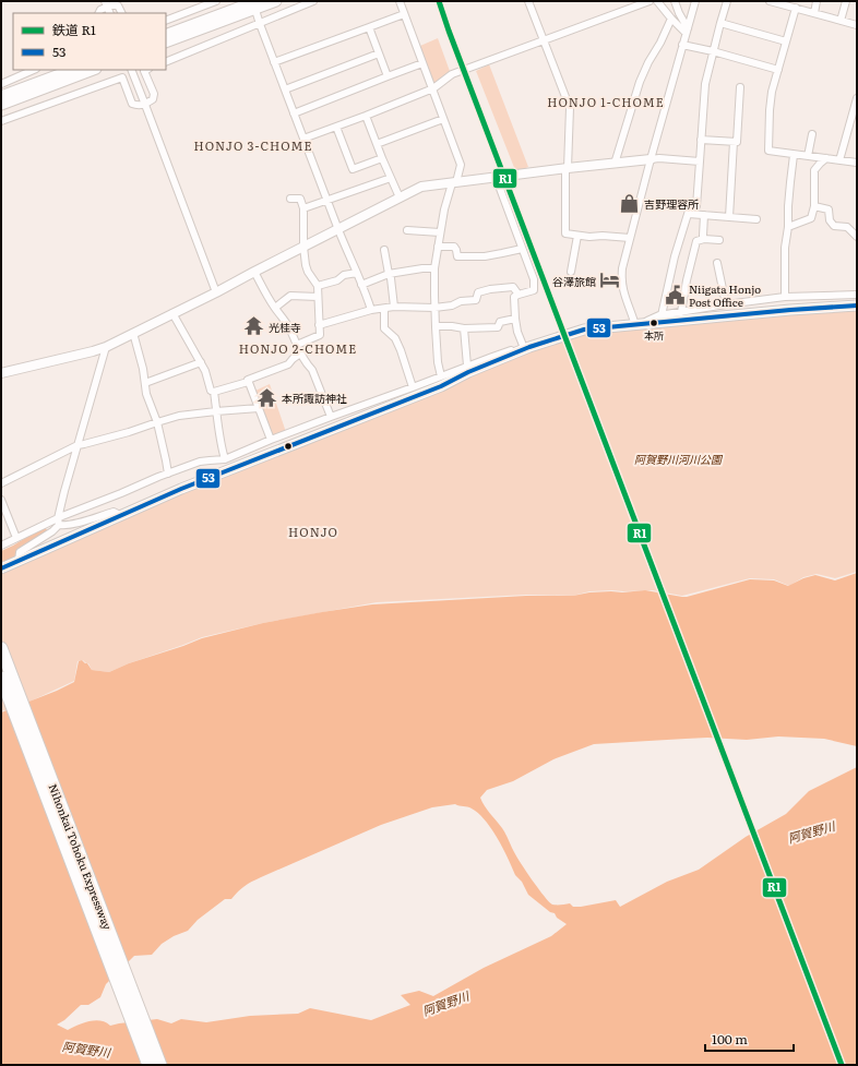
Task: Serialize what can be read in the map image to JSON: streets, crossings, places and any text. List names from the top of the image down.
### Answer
{
  "streets": {
    "highway": ["Nihonkai Tohoku Expressway"]
  },
  "districts": [
    "HONJO 1-CHOME",
    "HONJO 3-CHOME",
    "HONJO 2-CHOME",
    "HONJO"
  ],
  "water": ["阿賀野川"],
  "parks": ["阿賀野川河川公園"],
  "places": {
    "shop": ["吉野理容所"],
    "hotel": ["谷澤旅館"],
    "public building": ["Niigata Honjo Post Office"],
    "other": ["本所"],
    "temple": ["光桂寺", "本所諏訪神社"]
  },
  "lines": ["rail line R1", "transit line 53"],
  "legend": ["鉄道 R1", "53"],
  "scale_bar": "100 m"
}
